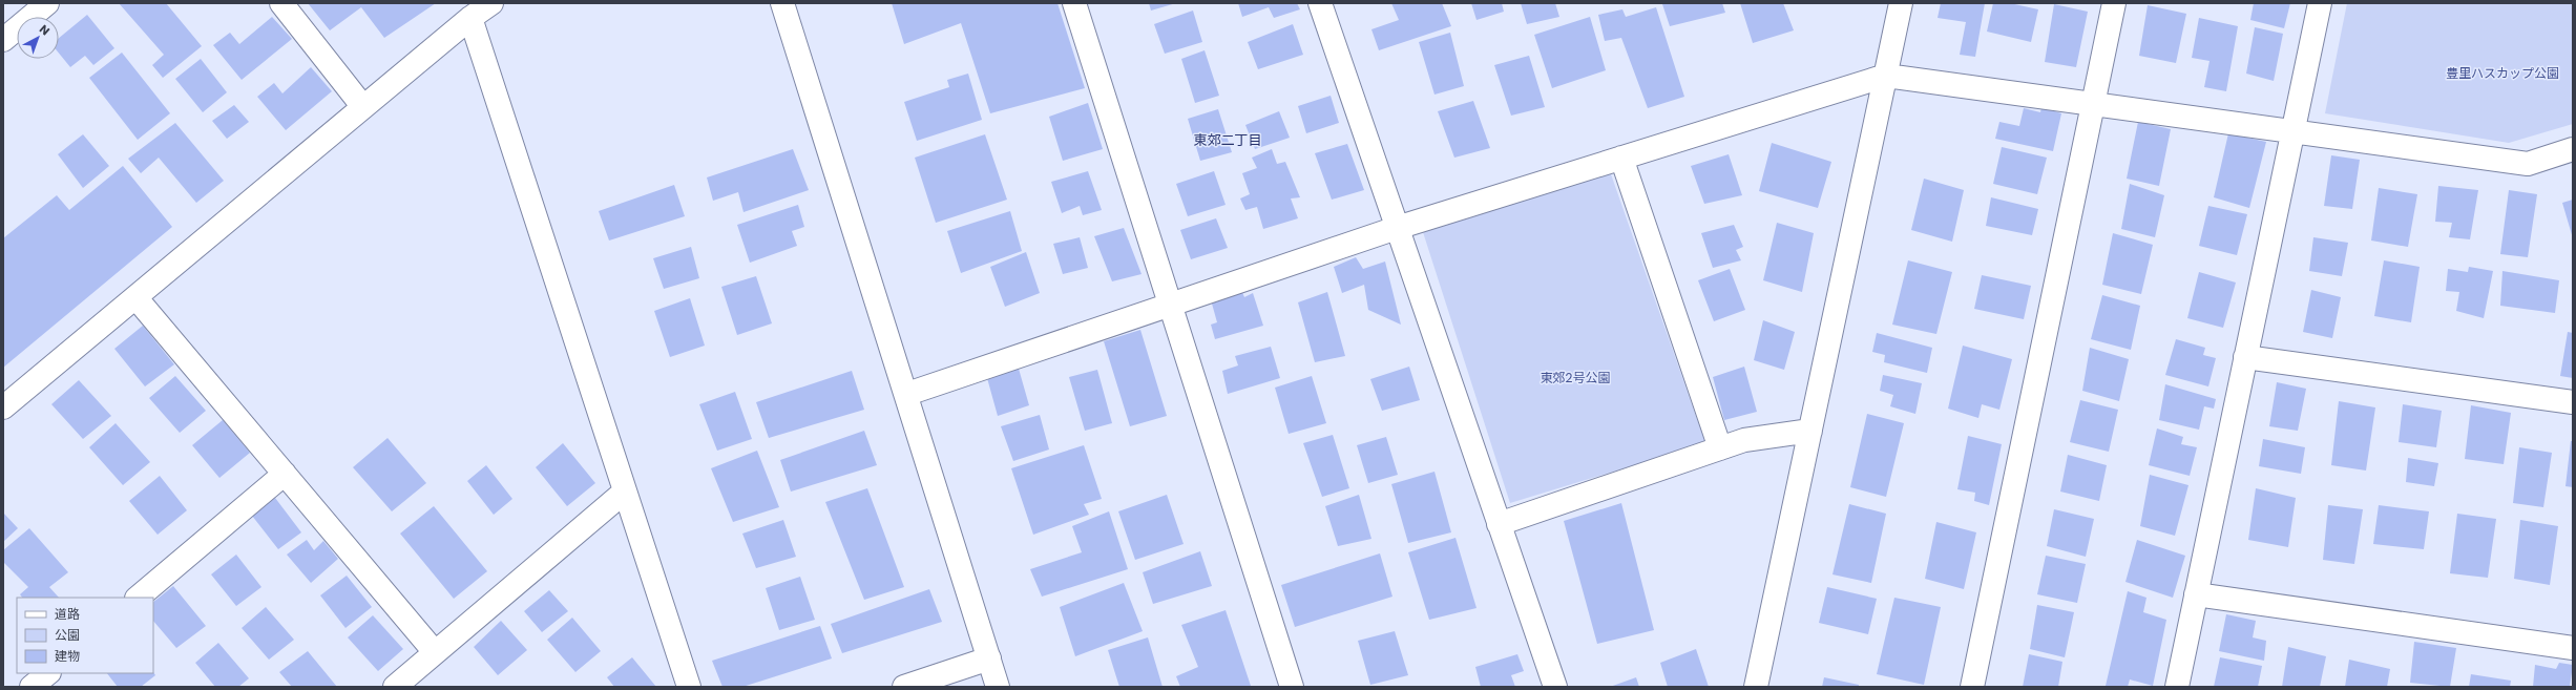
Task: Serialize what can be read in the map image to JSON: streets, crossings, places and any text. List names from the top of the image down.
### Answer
{
  "districts": ["東郊二丁目"],
  "parks": ["豊里ハスカップ公園", "東郊2号公園"],
  "legend": ["道路", "公園", "建物"],
  "north": "top right"
}
